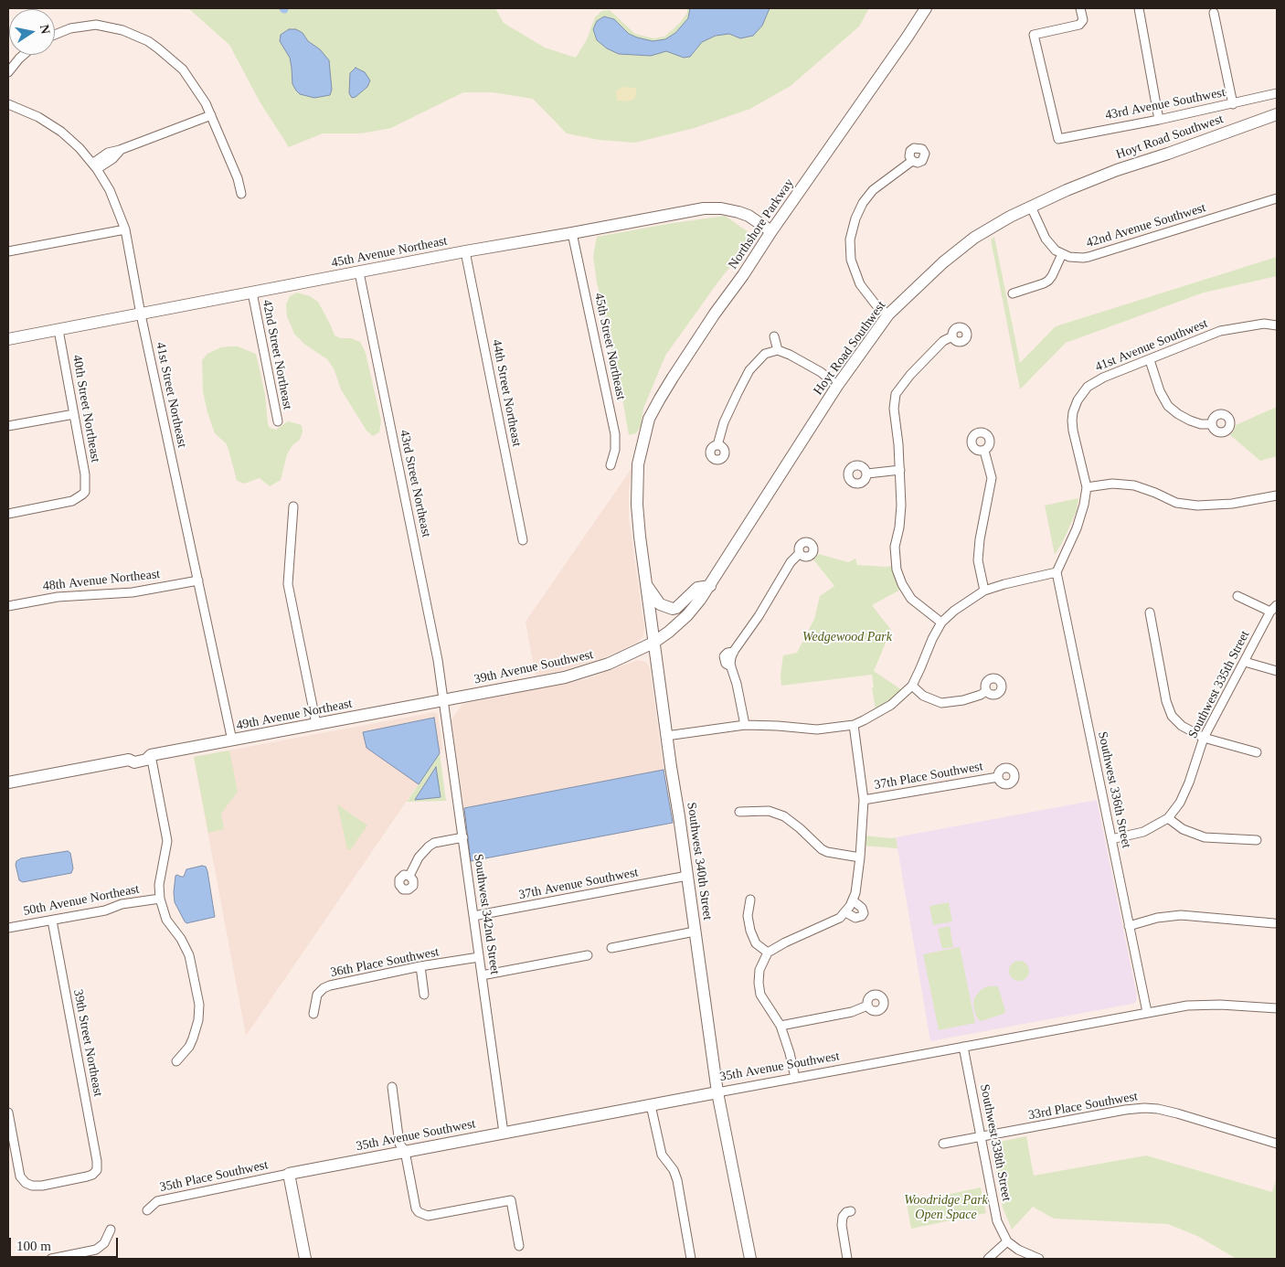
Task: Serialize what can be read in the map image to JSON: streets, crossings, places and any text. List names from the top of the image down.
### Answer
{
  "streets": {
    "main road": [
      "Hoyt Road Southwest",
      "Northshore Parkway",
      "45th Avenue Northeast",
      "39th Avenue Southwest",
      "49th Avenue Northeast",
      "Southwest 340th Street",
      "35th Avenue Southwest"
    ],
    "street": [
      "43rd Avenue Southwest",
      "42nd Avenue Southwest",
      "41st Avenue Southwest",
      "45th Street Northeast",
      "42nd Street Northeast",
      "44th Street Northeast",
      "41st Street Northeast",
      "40th Street Northeast",
      "43rd Street Northeast",
      "48th Avenue Northeast",
      "Southwest 335th Street",
      "37th Place Southwest",
      "Southwest 336th Street",
      "37th Avenue Southwest",
      "50th Avenue Northeast",
      "Southwest 342nd Street",
      "36th Place Southwest",
      "39th Street Northeast",
      "33rd Place Southwest",
      "Southwest 338th Street",
      "35th Place Southwest"
    ]
  },
  "crossings": [
    ["Hoyt Road Southwest", "39th Avenue Southwest"],
    ["Hoyt Road Southwest", "Southwest 340th Street"],
    ["Northshore Parkway", "45th Avenue Northeast"],
    ["Northshore Parkway", "Southwest 340th Street"],
    ["45th Avenue Northeast", "45th Street Northeast"],
    ["45th Avenue Northeast", "42nd Street Northeast"],
    ["45th Avenue Northeast", "44th Street Northeast"],
    ["45th Avenue Northeast", "41st Street Northeast"],
    ["45th Avenue Northeast", "40th Street Northeast"],
    ["45th Avenue Northeast", "43rd Street Northeast"],
    ["41st Street Northeast", "48th Avenue Northeast"],
    ["41st Street Northeast", "49th Avenue Northeast"],
    ["43rd Street Northeast", "39th Avenue Southwest"],
    ["43rd Street Northeast", "49th Avenue Northeast"],
    ["43rd Street Northeast", "Southwest 342nd Street"],
    ["39th Avenue Southwest", "49th Avenue Northeast"],
    ["39th Avenue Southwest", "Southwest 340th Street"],
    ["39th Avenue Southwest", "Southwest 342nd Street"],
    ["49th Avenue Northeast", "Southwest 342nd Street"],
    ["Southwest 336th Street", "35th Avenue Southwest"],
    ["Southwest 340th Street", "37th Avenue Southwest"],
    ["Southwest 340th Street", "35th Avenue Southwest"],
    ["37th Avenue Southwest", "Southwest 342nd Street"],
    ["50th Avenue Northeast", "39th Street Northeast"],
    ["Southwest 342nd Street", "36th Place Southwest"],
    ["Southwest 342nd Street", "35th Avenue Southwest"],
    ["35th Avenue Southwest", "Southwest 338th Street"],
    ["35th Avenue Southwest", "35th Place Southwest"],
    ["33rd Place Southwest", "Southwest 338th Street"]
  ],
  "parks": ["Wedgewood Park", "Woodridge Park Open Space"],
  "scale_bar": "100 m",
  "north": "right"
}
